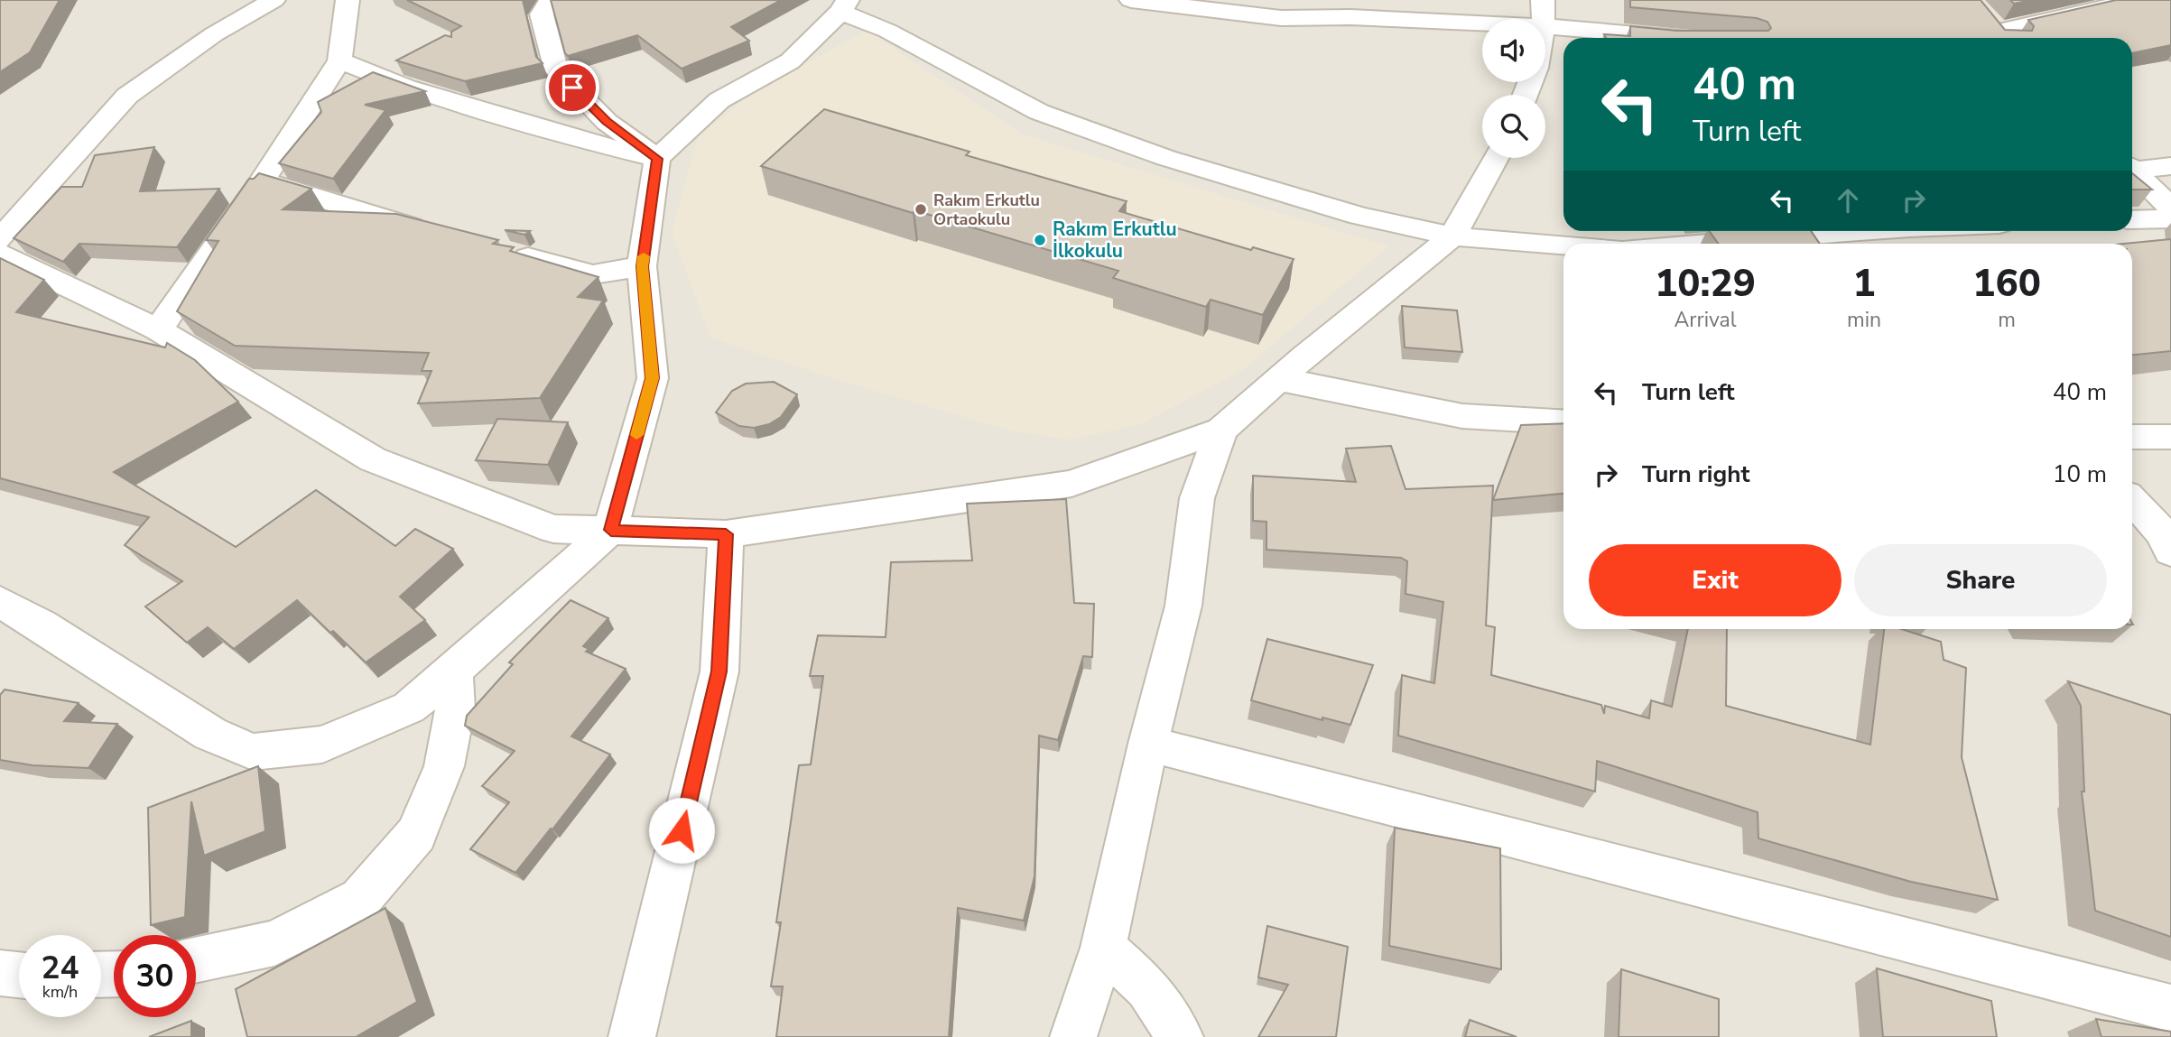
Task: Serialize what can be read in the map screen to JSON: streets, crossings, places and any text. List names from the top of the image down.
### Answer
{
  "places": ["Rakım Erkutlu Ortaokulu", "Rakım Erkutlu İlkokulu"],
  "page": {
    "turn": ["40 m", "Turn left"],
    "eta": [
      "10:29",
      "Arrival",
      "1",
      "min",
      "160",
      "m"
    ],
    "list": [
      {
        "name": "Turn left",
        "value": "40 m"
      },
      {
        "name": "Turn right",
        "value": "10 m"
      }
    ],
    "buttons": ["Exit", "Share"],
    "speed": "24 km/h",
    "limit": "30"
  }
}
